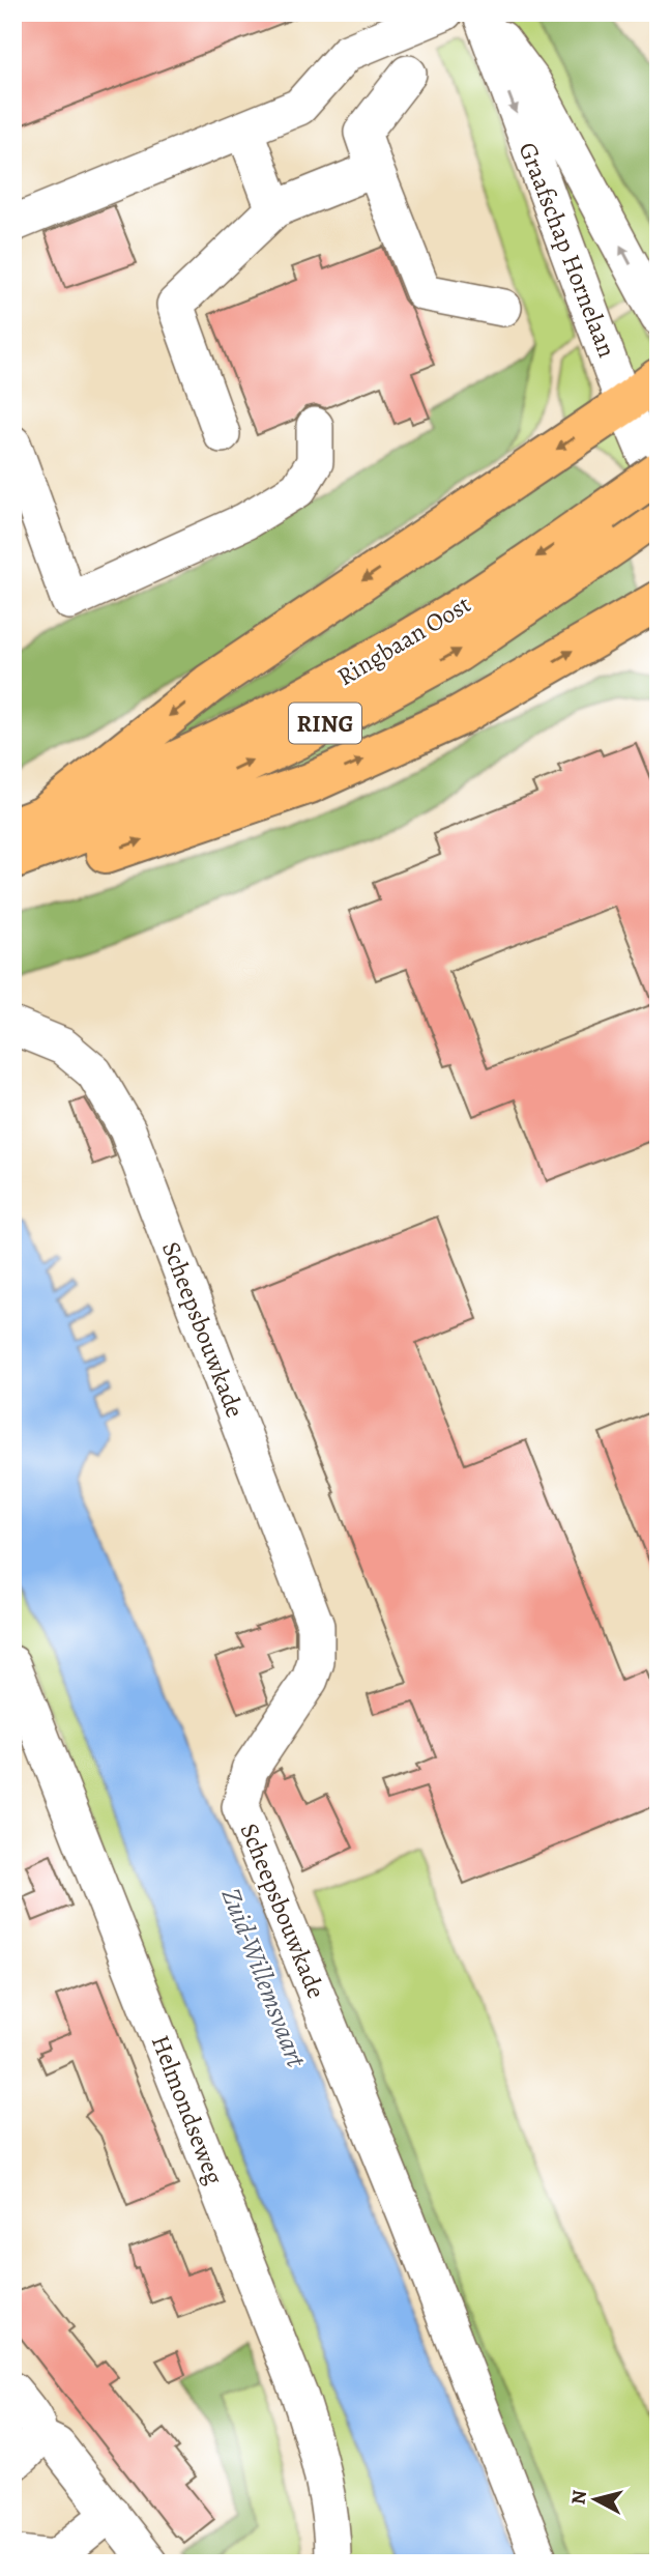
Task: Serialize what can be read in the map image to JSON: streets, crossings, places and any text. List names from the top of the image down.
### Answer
{
  "streets": {
    "main road": ["Ringbaan Oost", "RING"],
    "street": ["Graafschap Hornelaan", "Scheepsbouwkade", "Helmondseweg"]
  },
  "water": ["Zuid-Willemsvaart"],
  "north": "left"
}
